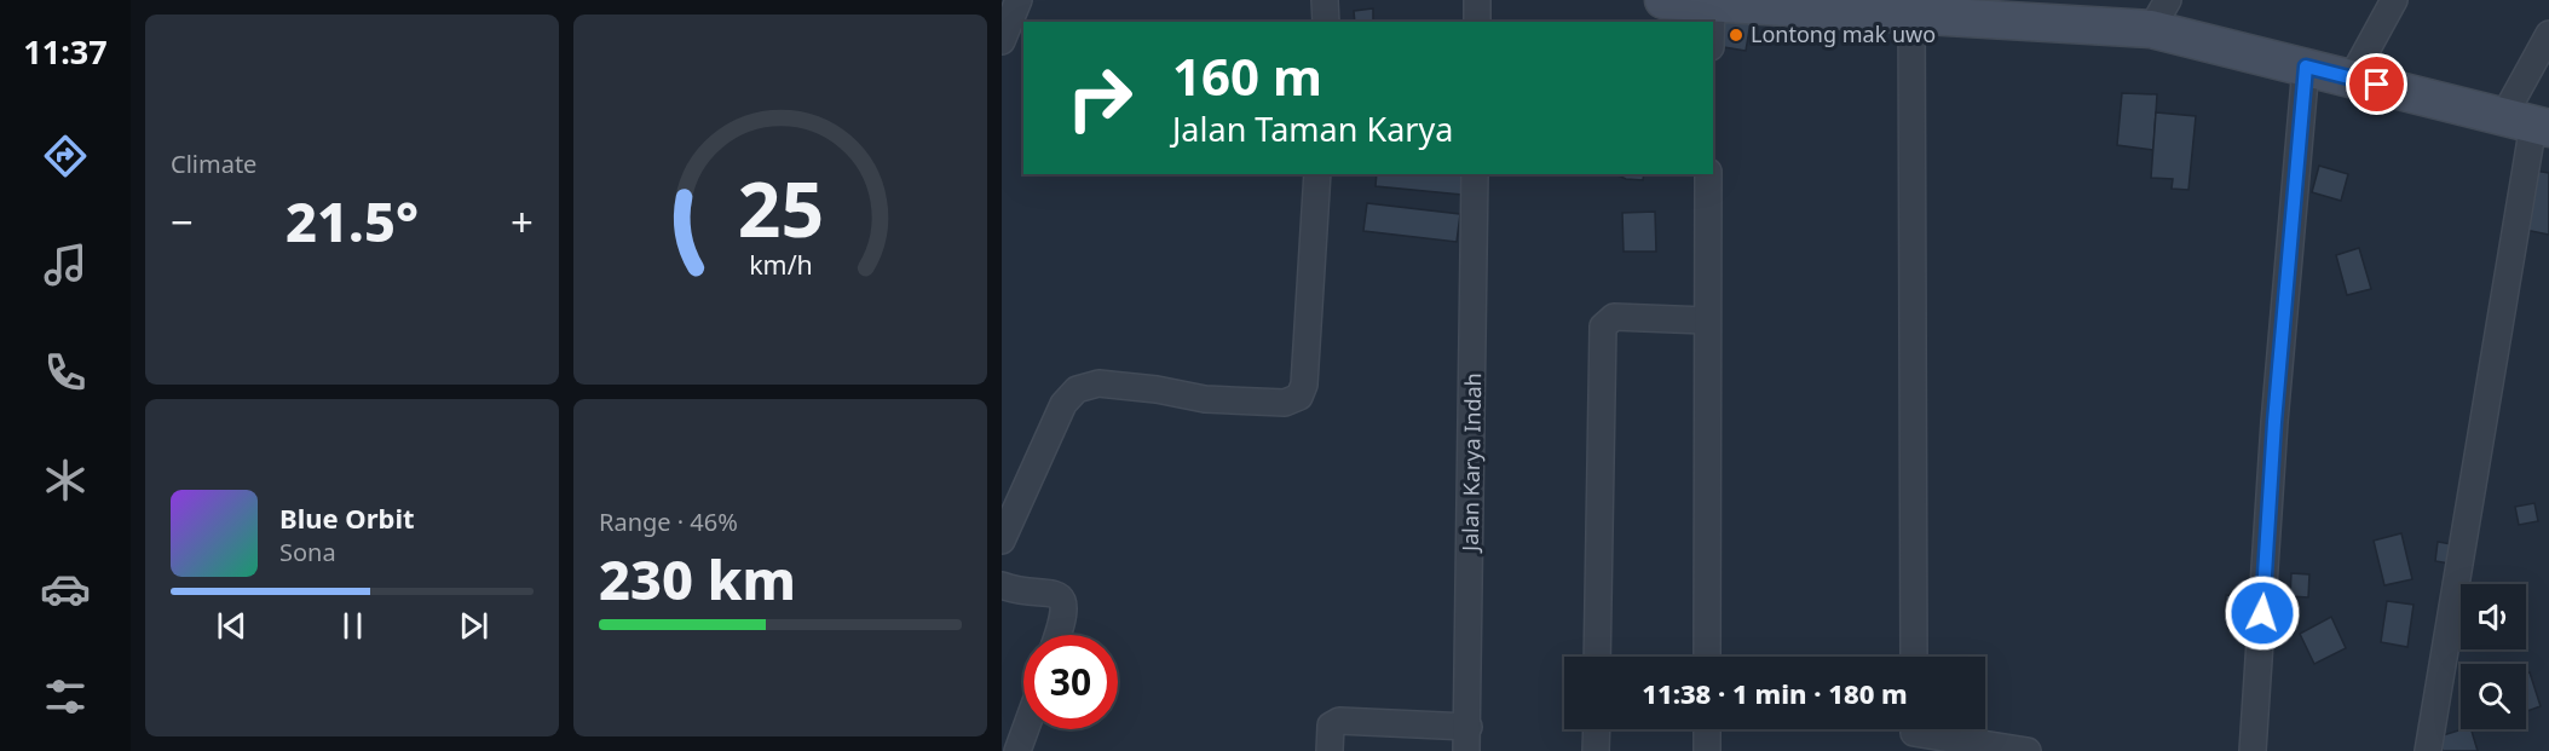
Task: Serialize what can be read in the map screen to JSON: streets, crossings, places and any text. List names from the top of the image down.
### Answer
{
  "streets": {
    "street": ["Jalan Karya Indah"]
  },
  "places": ["Lontong mak uwo"],
  "page": {
    "tabs": "11:37",
    "tile": [
      "Climate",
      ["Range · 46%", "230 km"]
    ],
    "turn": ["160 m", "Jalan Taman Karya"],
    "heat": ["−", "21.5°", "+"],
    "song": ["Blue Orbit", "Sona"],
    "limit": "30",
    "trip": "11:38 · 1 min · 180 m",
    "gauge": ["25", "km/h"]
  }
}
